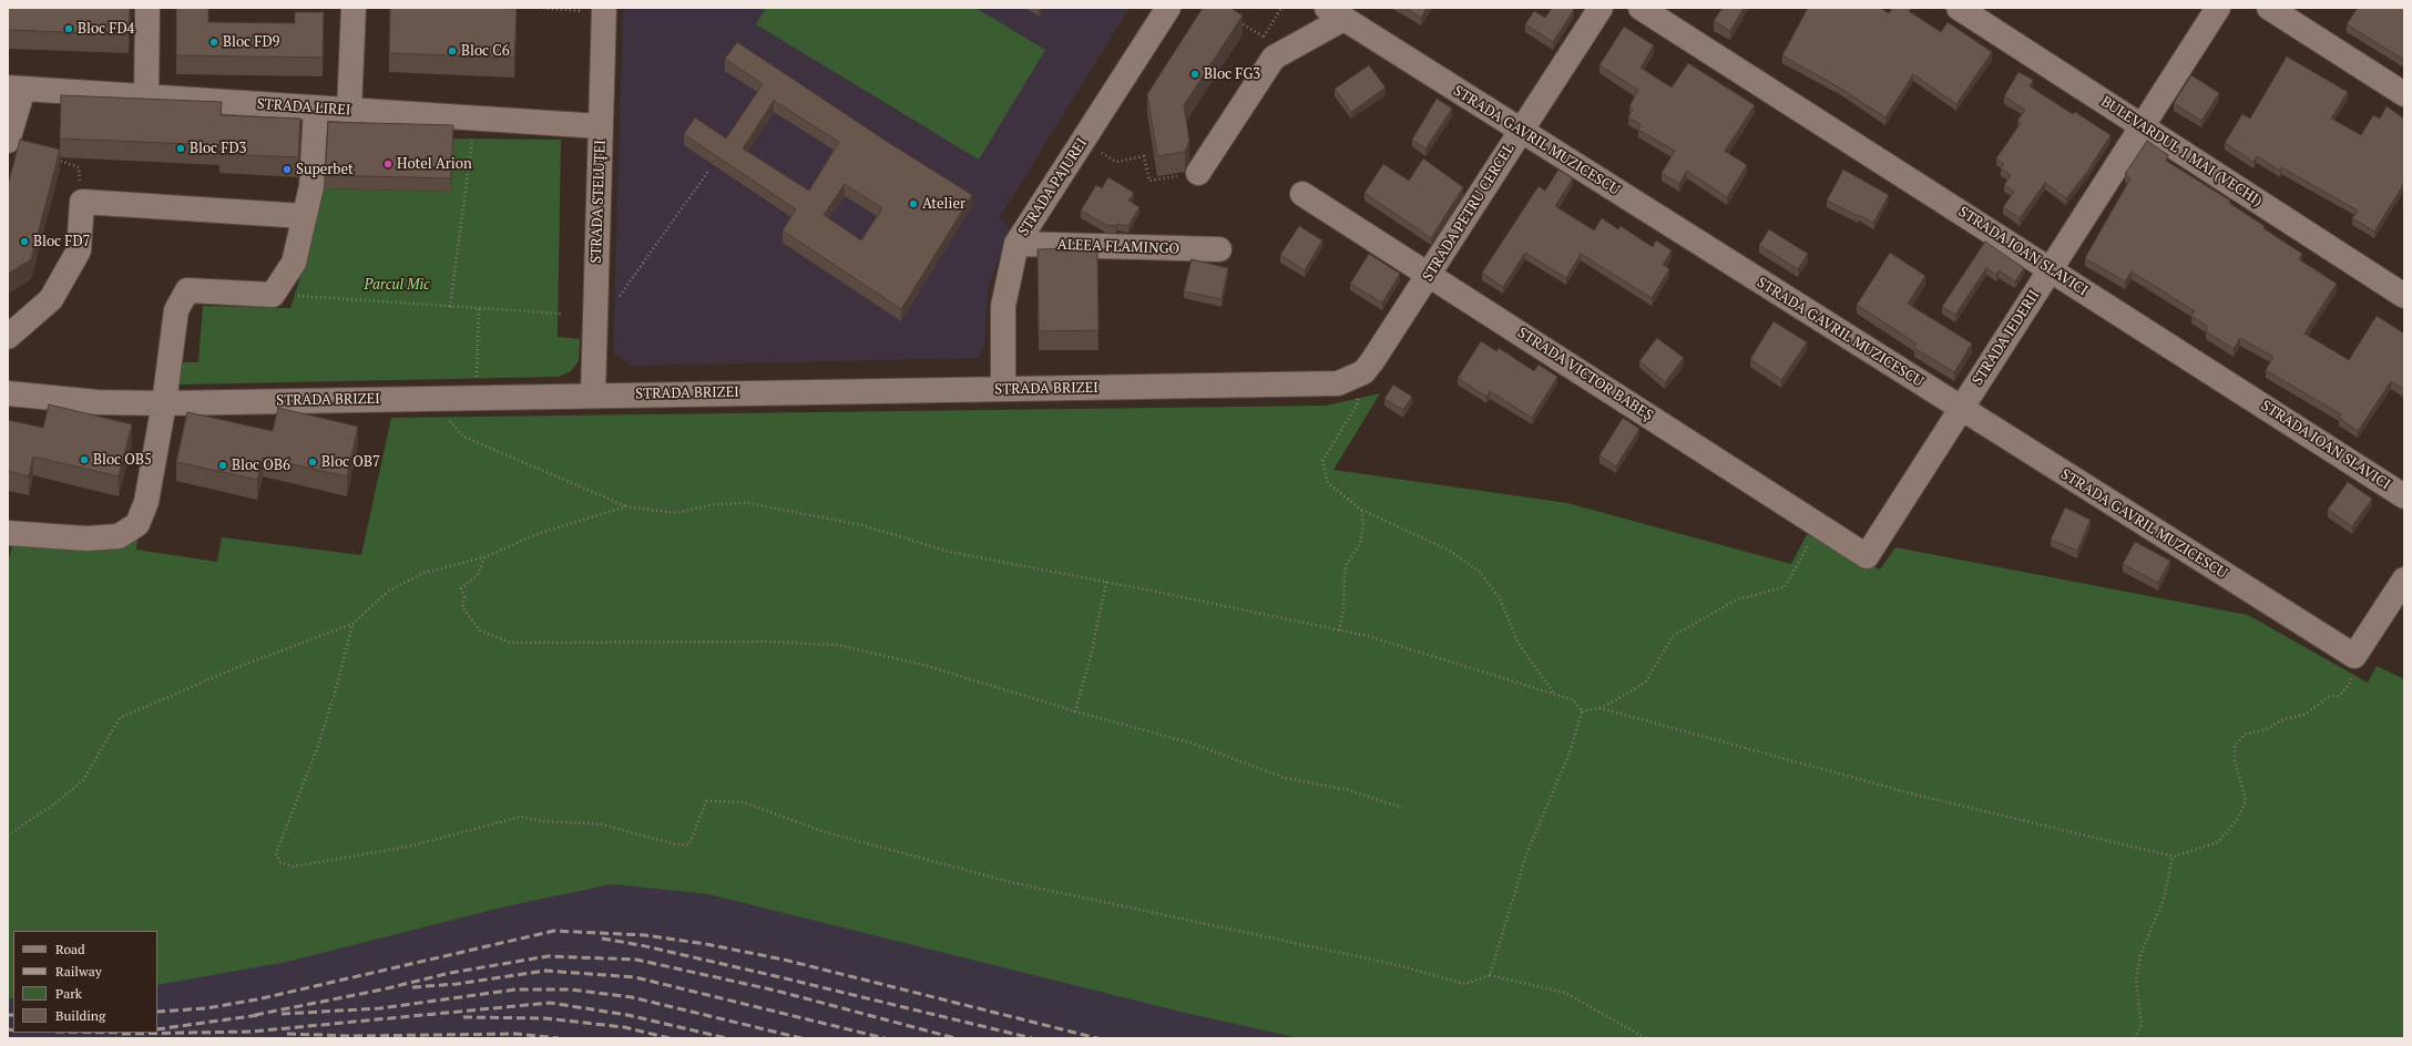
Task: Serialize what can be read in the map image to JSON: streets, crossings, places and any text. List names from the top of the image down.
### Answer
{
  "streets": {
    "street": [
      "STRADA LIREI",
      "STRADA GAVRIL MUZICESCU",
      "BULEVARDUL 1 MAI (VECHI)",
      "STRADA PAJUREI",
      "STRADA STELUȚEI",
      "STRADA PETRU CERCEL",
      "ALEEA FLAMINGO",
      "STRADA IOAN SLAVICI",
      "STRADA IEDERII",
      "STRADA VICTOR BABEȘ",
      "STRADA BRIZEI"
    ]
  },
  "crossings": [
    ["STRADA LIREI", "STRADA STELUȚEI"],
    ["STRADA GAVRIL MUZICESCU", "STRADA PETRU CERCEL"],
    ["STRADA GAVRIL MUZICESCU", "STRADA IEDERII"],
    ["BULEVARDUL 1 MAI (VECHI)", "STRADA IEDERII"],
    ["STRADA PAJUREI", "ALEEA FLAMINGO"],
    ["STRADA PAJUREI", "STRADA BRIZEI"],
    ["STRADA STELUȚEI", "STRADA BRIZEI"],
    ["STRADA PETRU CERCEL", "STRADA VICTOR BABEȘ"],
    ["STRADA PETRU CERCEL", "STRADA BRIZEI"],
    ["STRADA IOAN SLAVICI", "STRADA IEDERII"],
    ["STRADA IEDERII", "STRADA VICTOR BABEȘ"]
  ],
  "parks": ["Parcul Mic"],
  "places": [
    "Bloc FD4",
    "Bloc FD9",
    "Bloc C6",
    "Bloc FG3",
    "Bloc FD3",
    "Hotel Arion",
    "Superbet",
    "Atelier",
    "Bloc FD7",
    "Bloc OB5",
    "Bloc OB7",
    "Bloc OB6"
  ],
  "legend": [
    "Road",
    "Railway",
    "Park",
    "Building"
  ]
}
